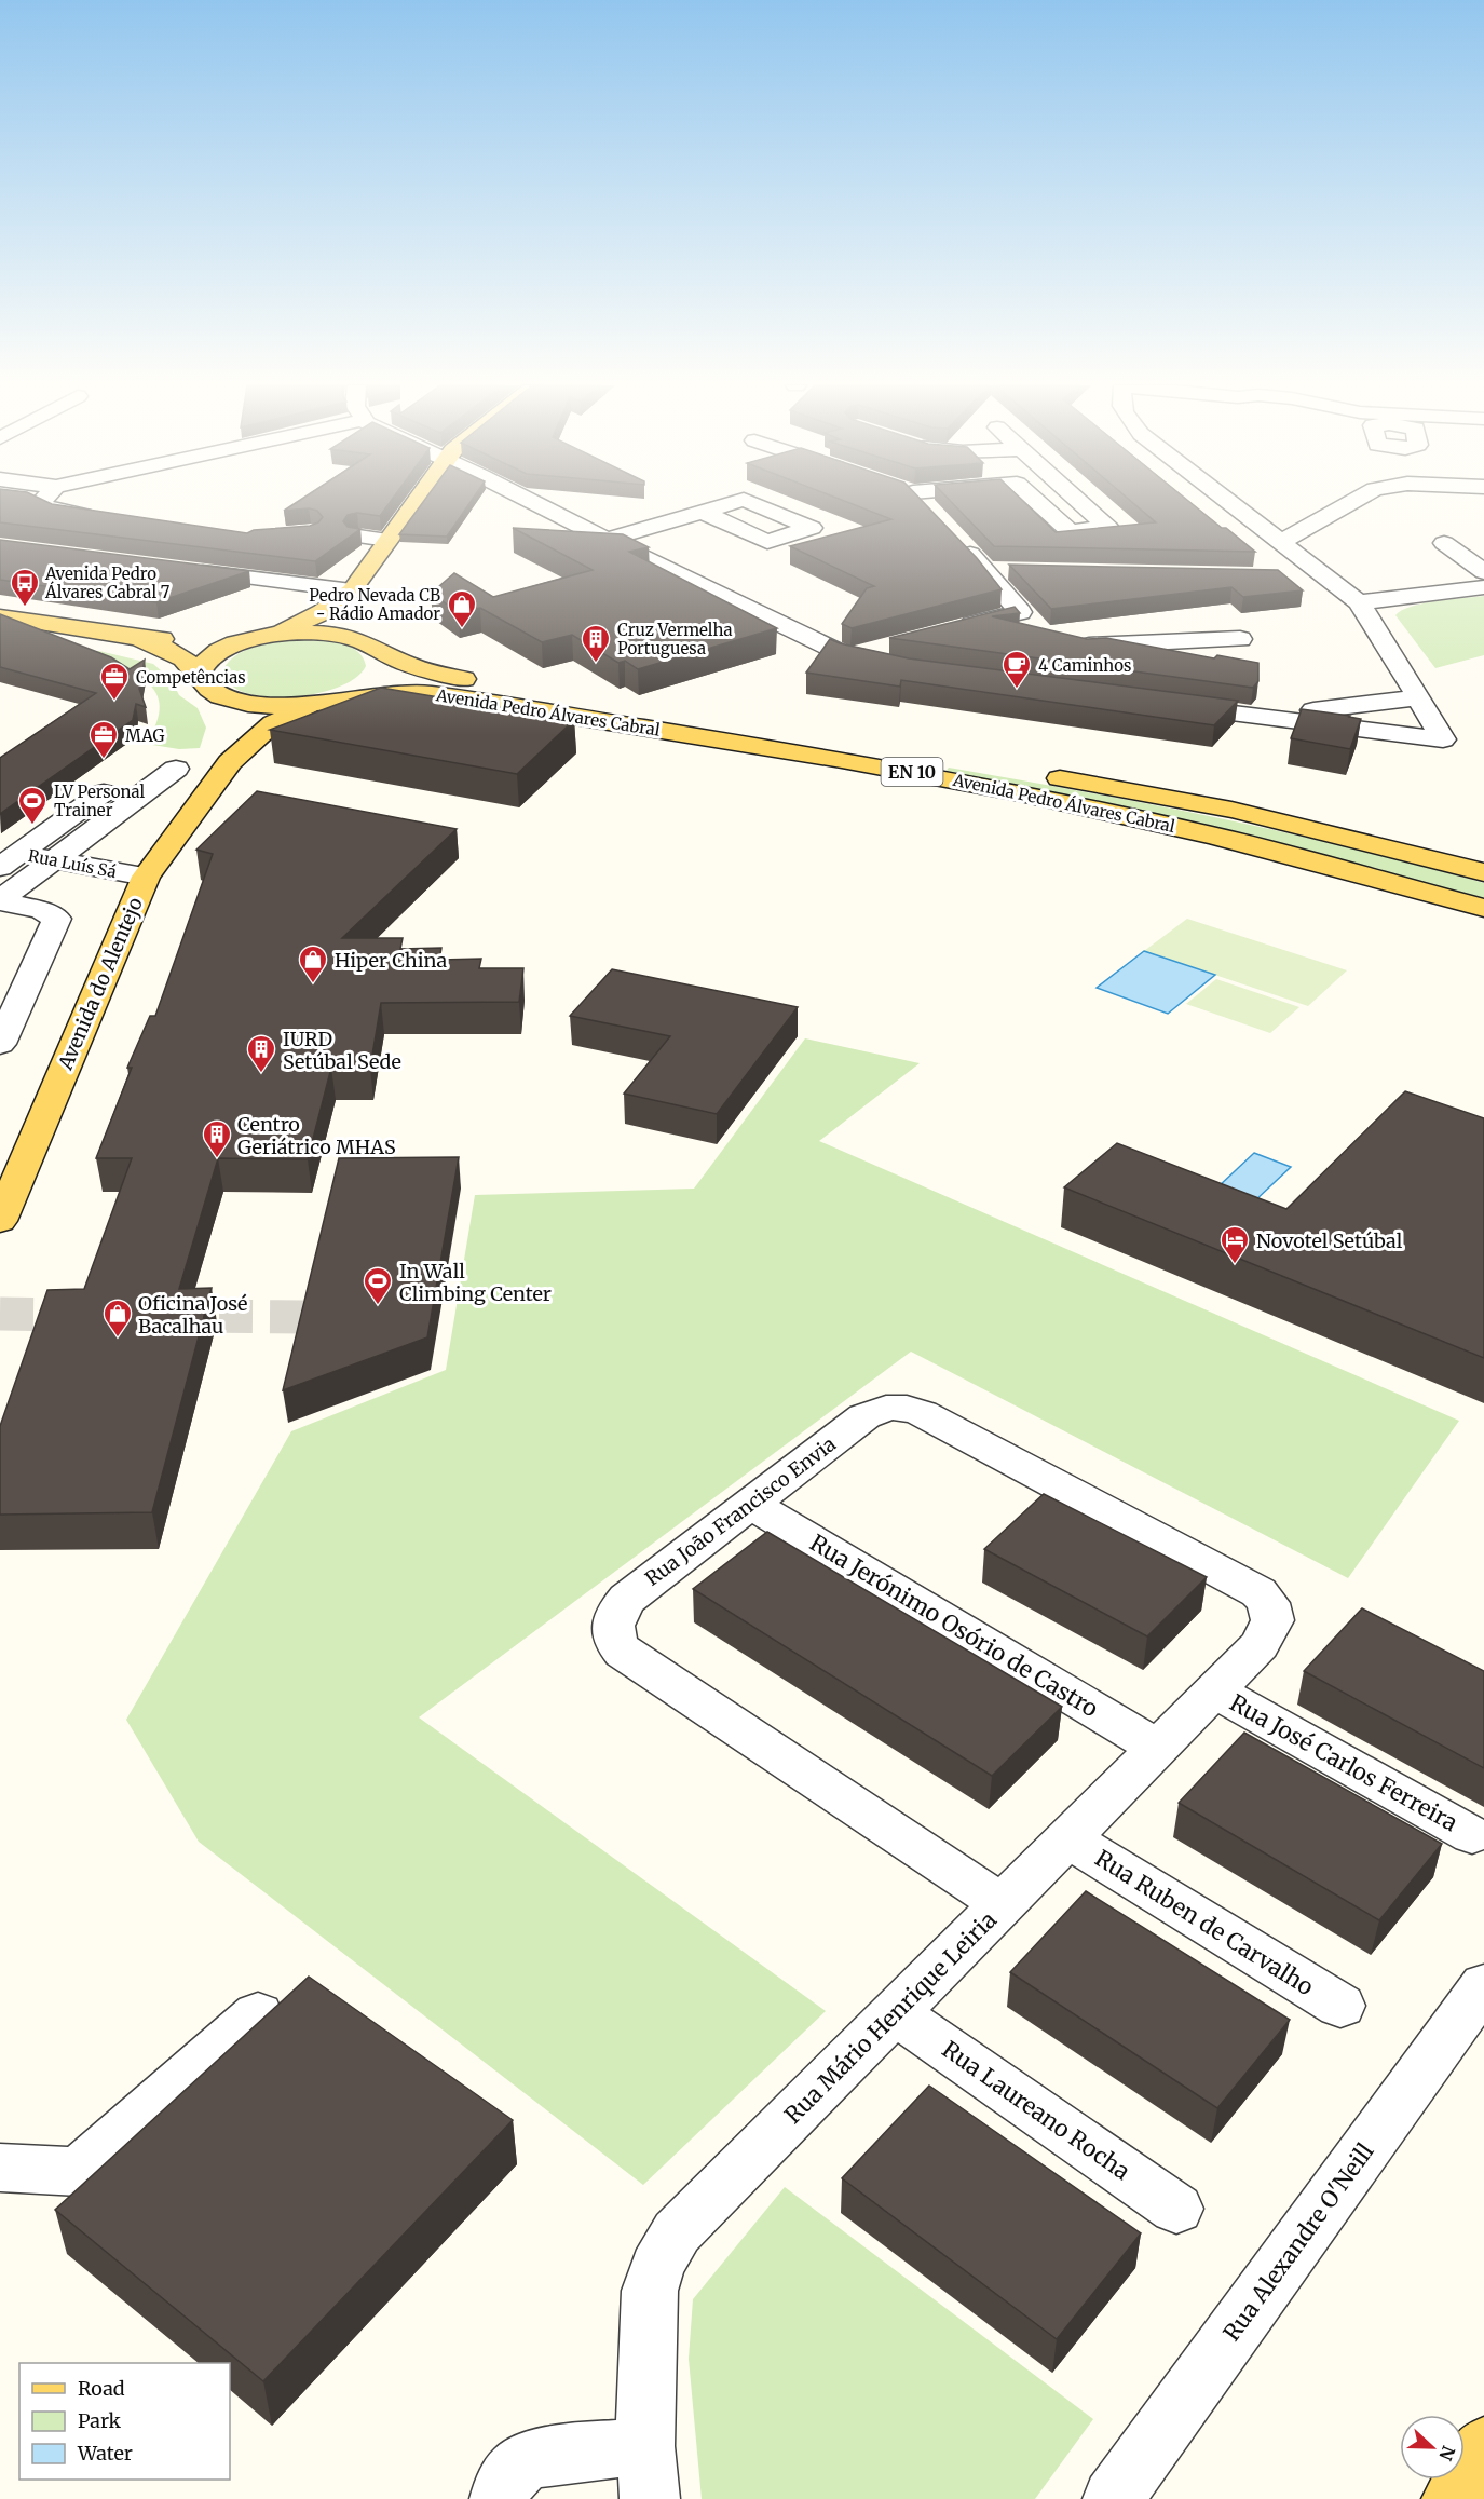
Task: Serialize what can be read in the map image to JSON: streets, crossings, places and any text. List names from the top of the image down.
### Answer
{
  "streets": {
    "main road": ["Avenida Pedro Álvares Cabral", "EN 10", "Avenida do Alentejo"],
    "street": [
      "Rua Luís Sá",
      "Rua João Francisco Envia",
      "Rua Jerónimo Osório de Castro",
      "Rua José Carlos Ferreira",
      "Rua Ruben de Carvalho",
      "Rua Mário Henrique Leiria",
      "Rua Laureano Rocha",
      "Rua Alexandre O'Neill"
    ]
  },
  "crossings": [
    ["Avenida Pedro Álvares Cabral", "Avenida do Alentejo"],
    ["Rua Luís Sá", "Avenida do Alentejo"],
    ["Rua João Francisco Envia", "Rua Jerónimo Osório de Castro"],
    ["Rua João Francisco Envia", "Rua Mário Henrique Leiria"],
    ["Rua Jerónimo Osório de Castro", "Rua Mário Henrique Leiria"],
    ["Rua José Carlos Ferreira", "Rua Mário Henrique Leiria"],
    ["Rua Ruben de Carvalho", "Rua Mário Henrique Leiria"],
    ["Rua Mário Henrique Leiria", "Rua Laureano Rocha"]
  ],
  "places": {
    "bus stop": ["Avenida Pedro Álvares Cabral 7"],
    "shop": ["Pedro Nevada CB - Rádio Amador", "Hiper China", "Oficina José Bacalhau"],
    "building": ["Cruz Vermelha Portuguesa", "IURD Setúbal Sede", "Centro Geriátrico MHAS"],
    "cafe": ["4 Caminhos"],
    "office": ["Competências", "MAG"],
    "sports": ["LV Personal Trainer", "In Wall Climbing Center"],
    "hotel": ["Novotel Setúbal"]
  },
  "legend": ["Road", "Park", "Water"],
  "north": "right"
}
